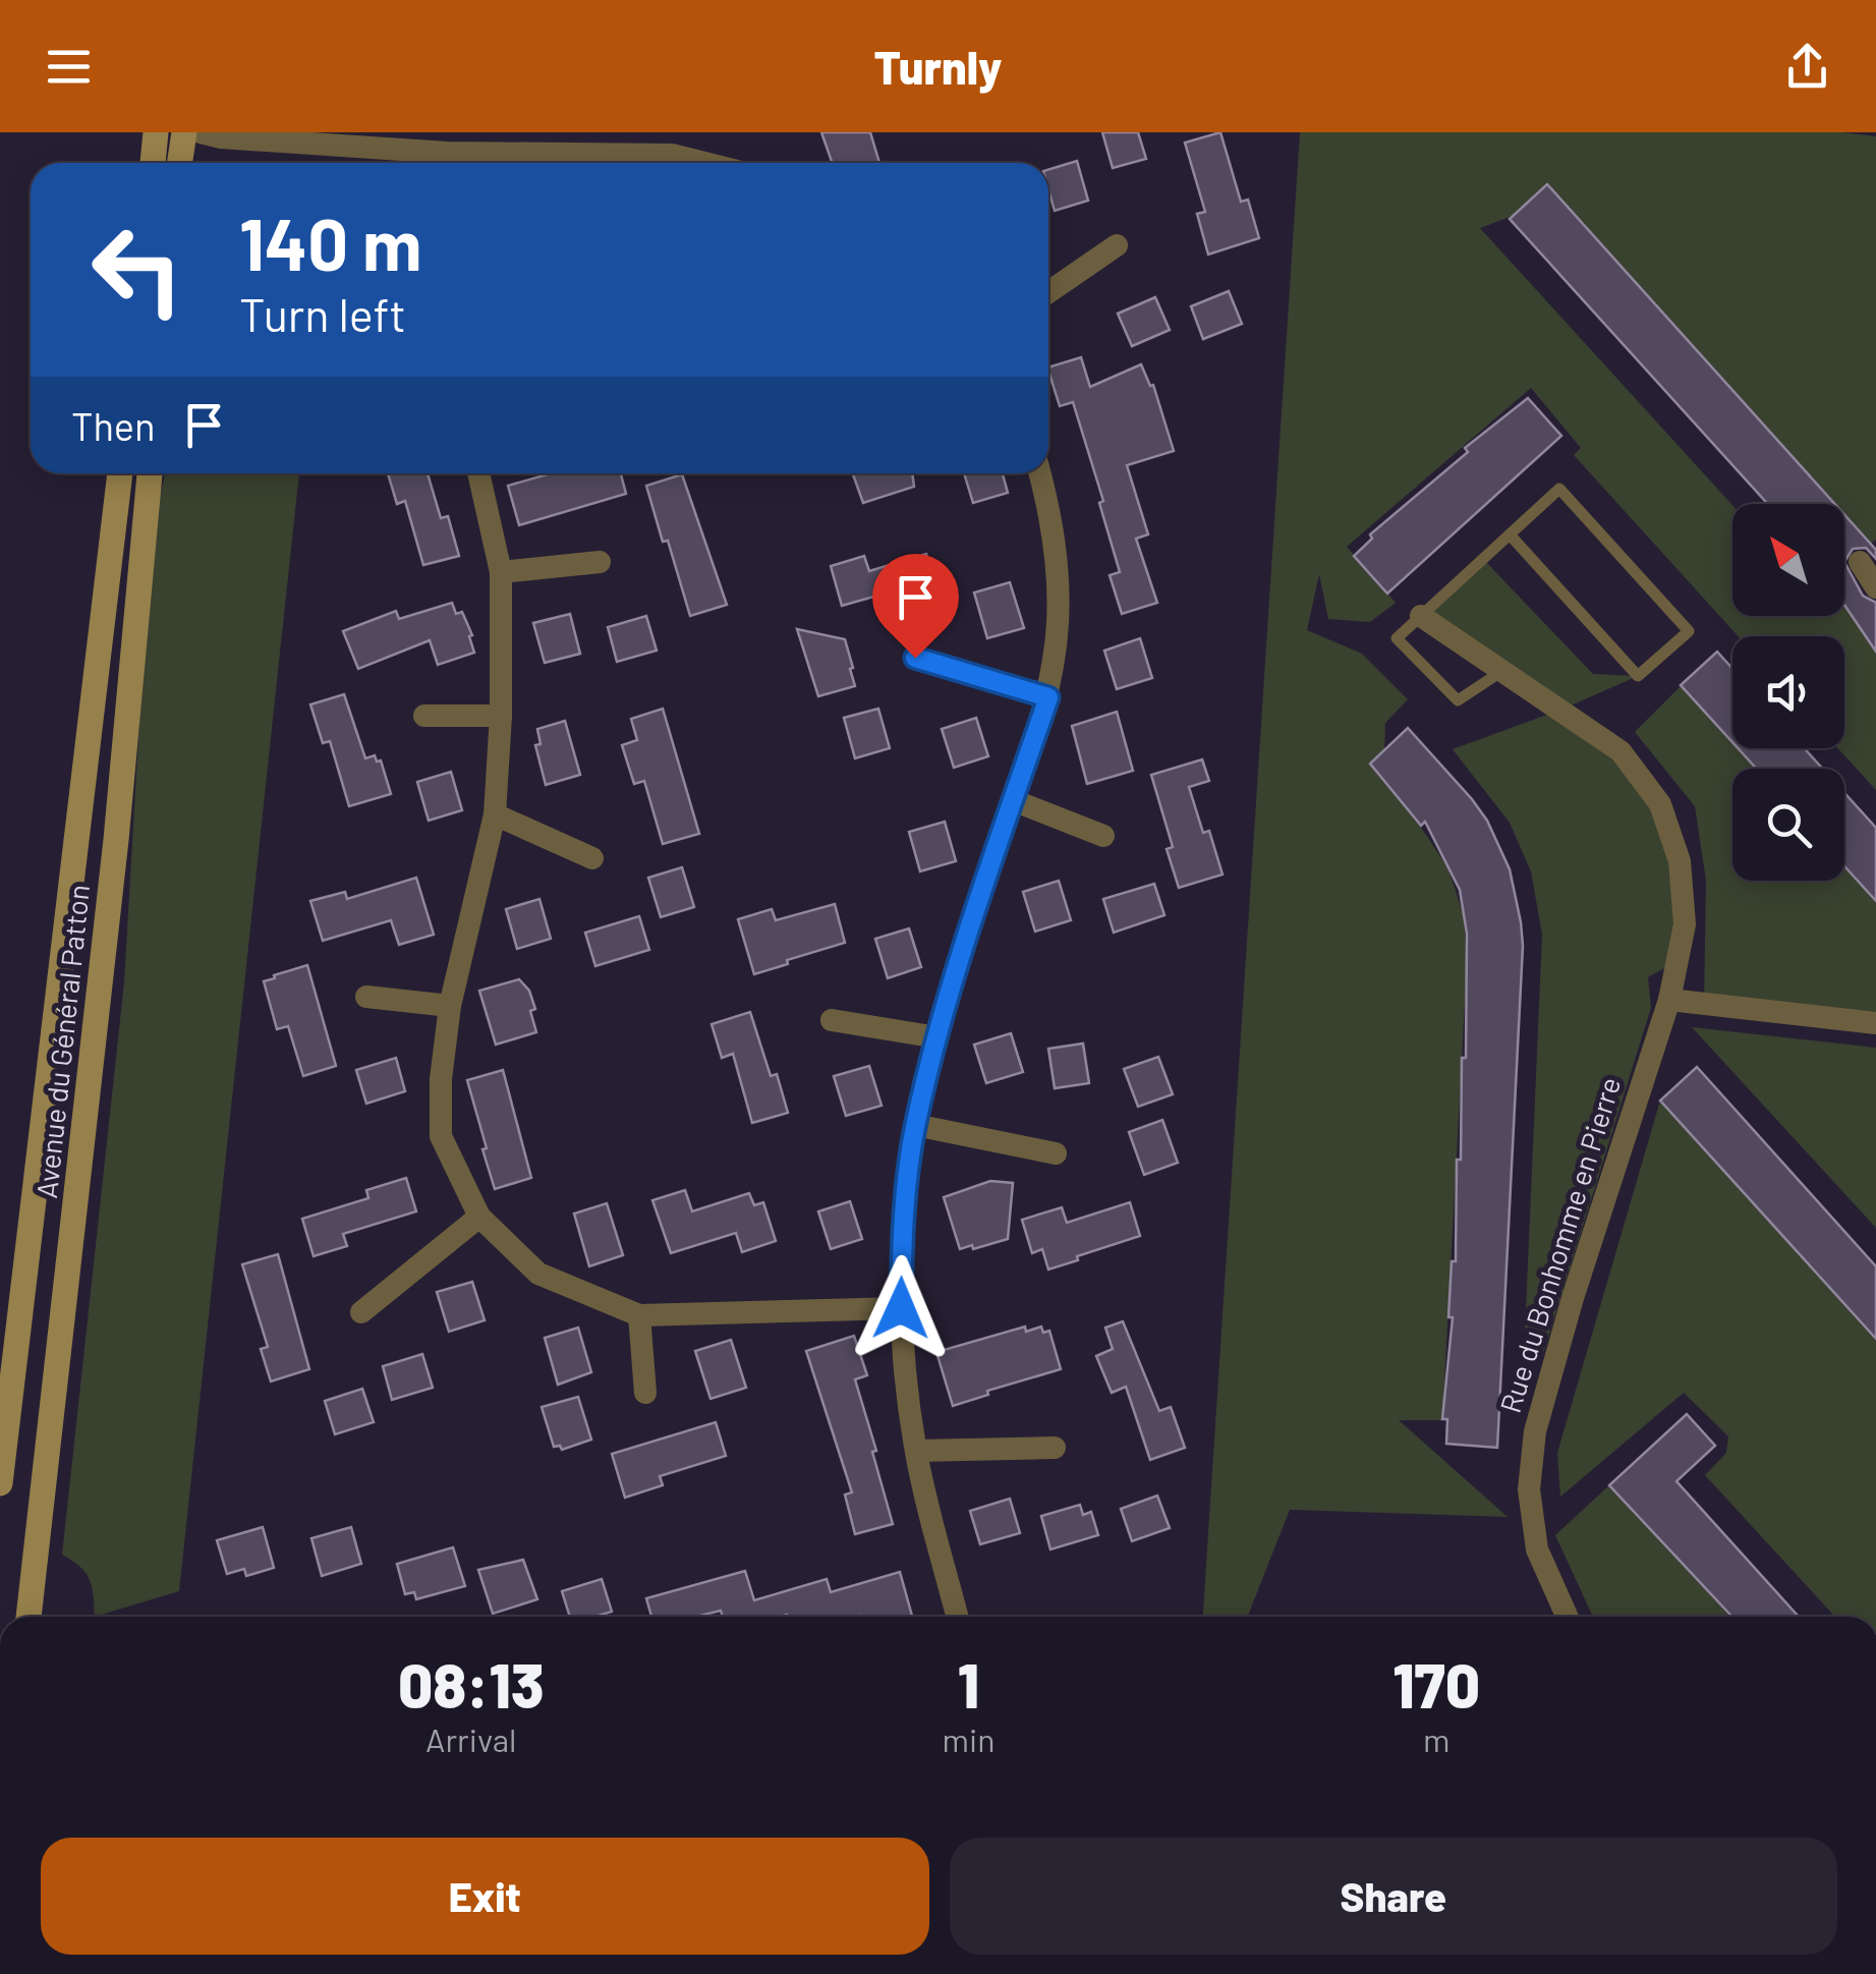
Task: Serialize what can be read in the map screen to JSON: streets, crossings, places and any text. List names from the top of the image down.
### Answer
{
  "streets": {
    "main road": ["Avenue du Général Patton"],
    "street": ["Rue du Bonhomme en Pierre"]
  },
  "north": "top left",
  "page": {
    "header": "Turnly",
    "turn": ["140 m", "Turn left"],
    "then": "Then",
    "eta": [
      "08:13",
      "Arrival",
      "1",
      "min",
      "170",
      "m"
    ],
    "buttons": ["Exit", "Share"]
  }
}
